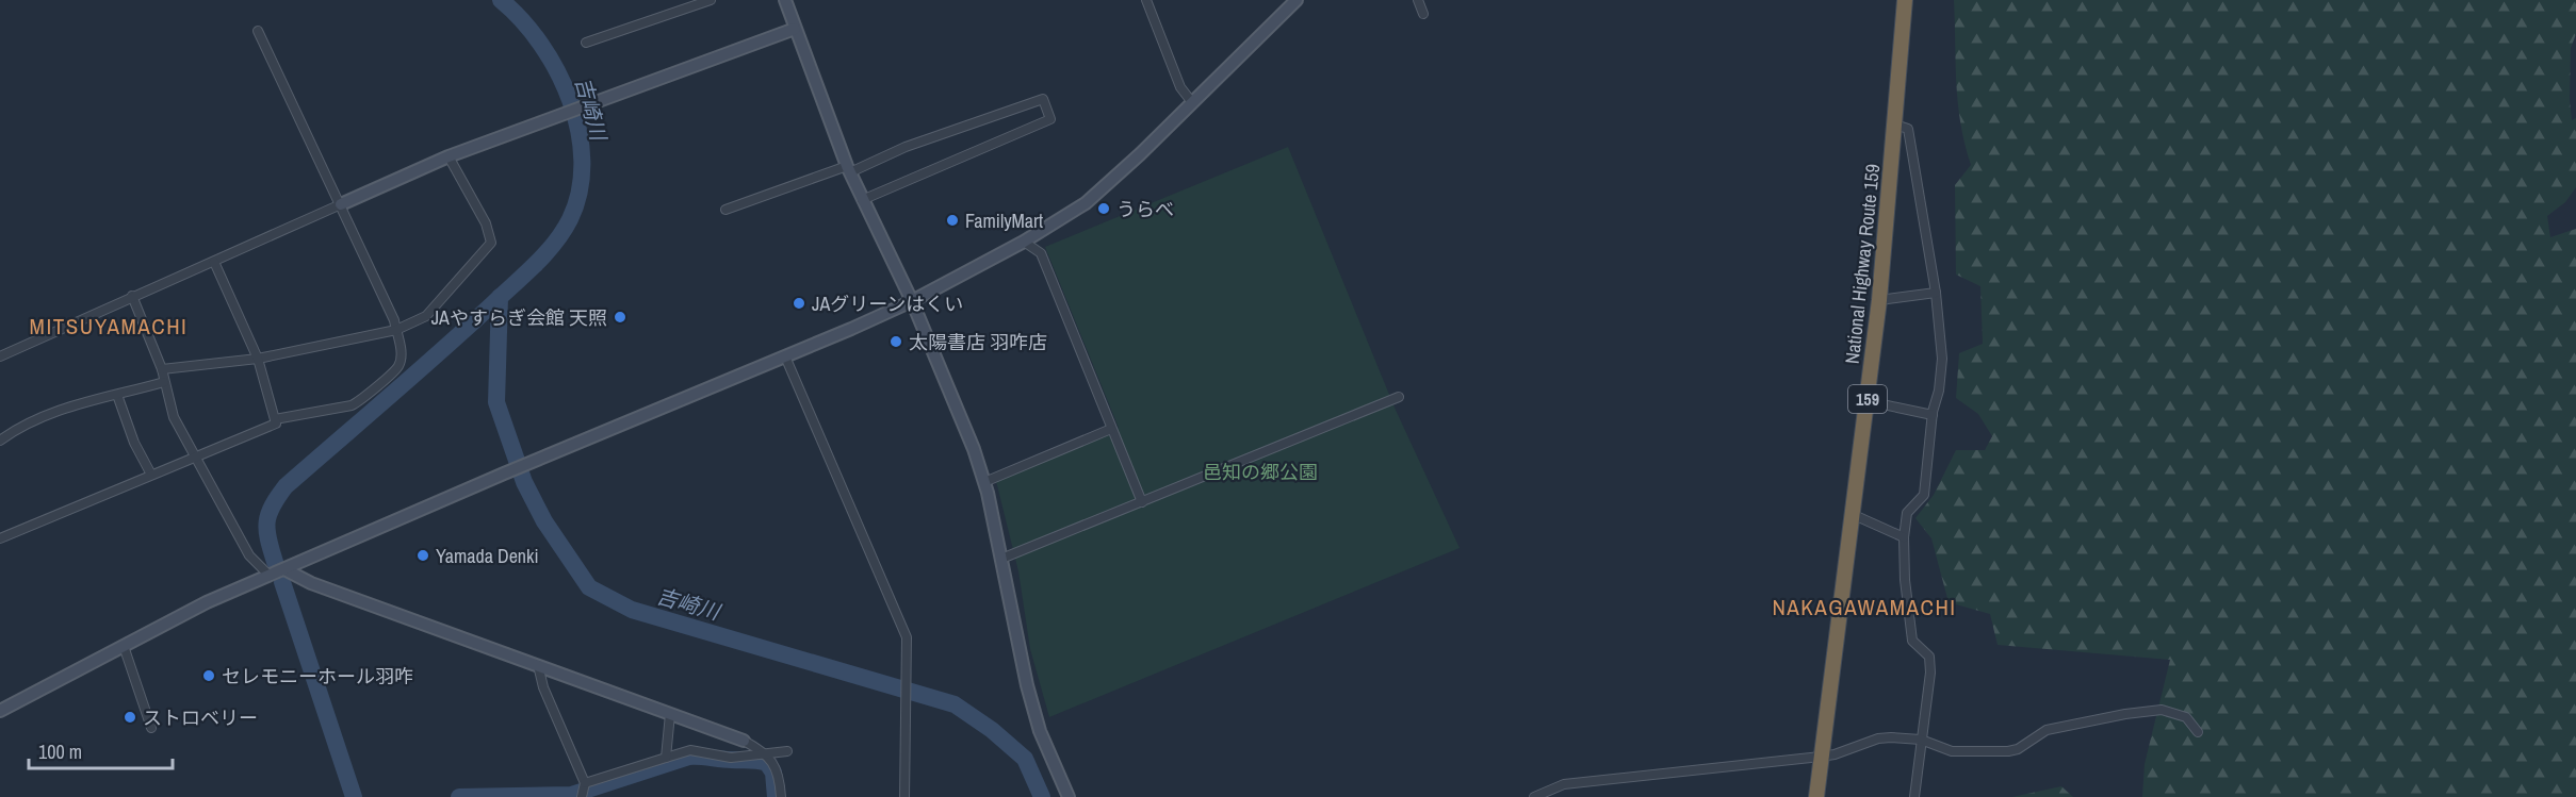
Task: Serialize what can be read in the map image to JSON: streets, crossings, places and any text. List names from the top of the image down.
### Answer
{
  "streets": {
    "highway": ["National Highway Route 159", "159"]
  },
  "districts": ["MITSUYAMACHI", "NAKAGAWAMACHI"],
  "water": ["吉崎川"],
  "parks": ["邑知の郷公園"],
  "places": [
    "うらべ",
    "FamilyMart",
    "JAグリーンはくい",
    "JAやすらぎ会館 天照",
    "太陽書店 羽咋店",
    "Yamada Denki",
    "セレモニーホール羽咋",
    "ストロベリー"
  ],
  "scale_bar": "100 m"
}
